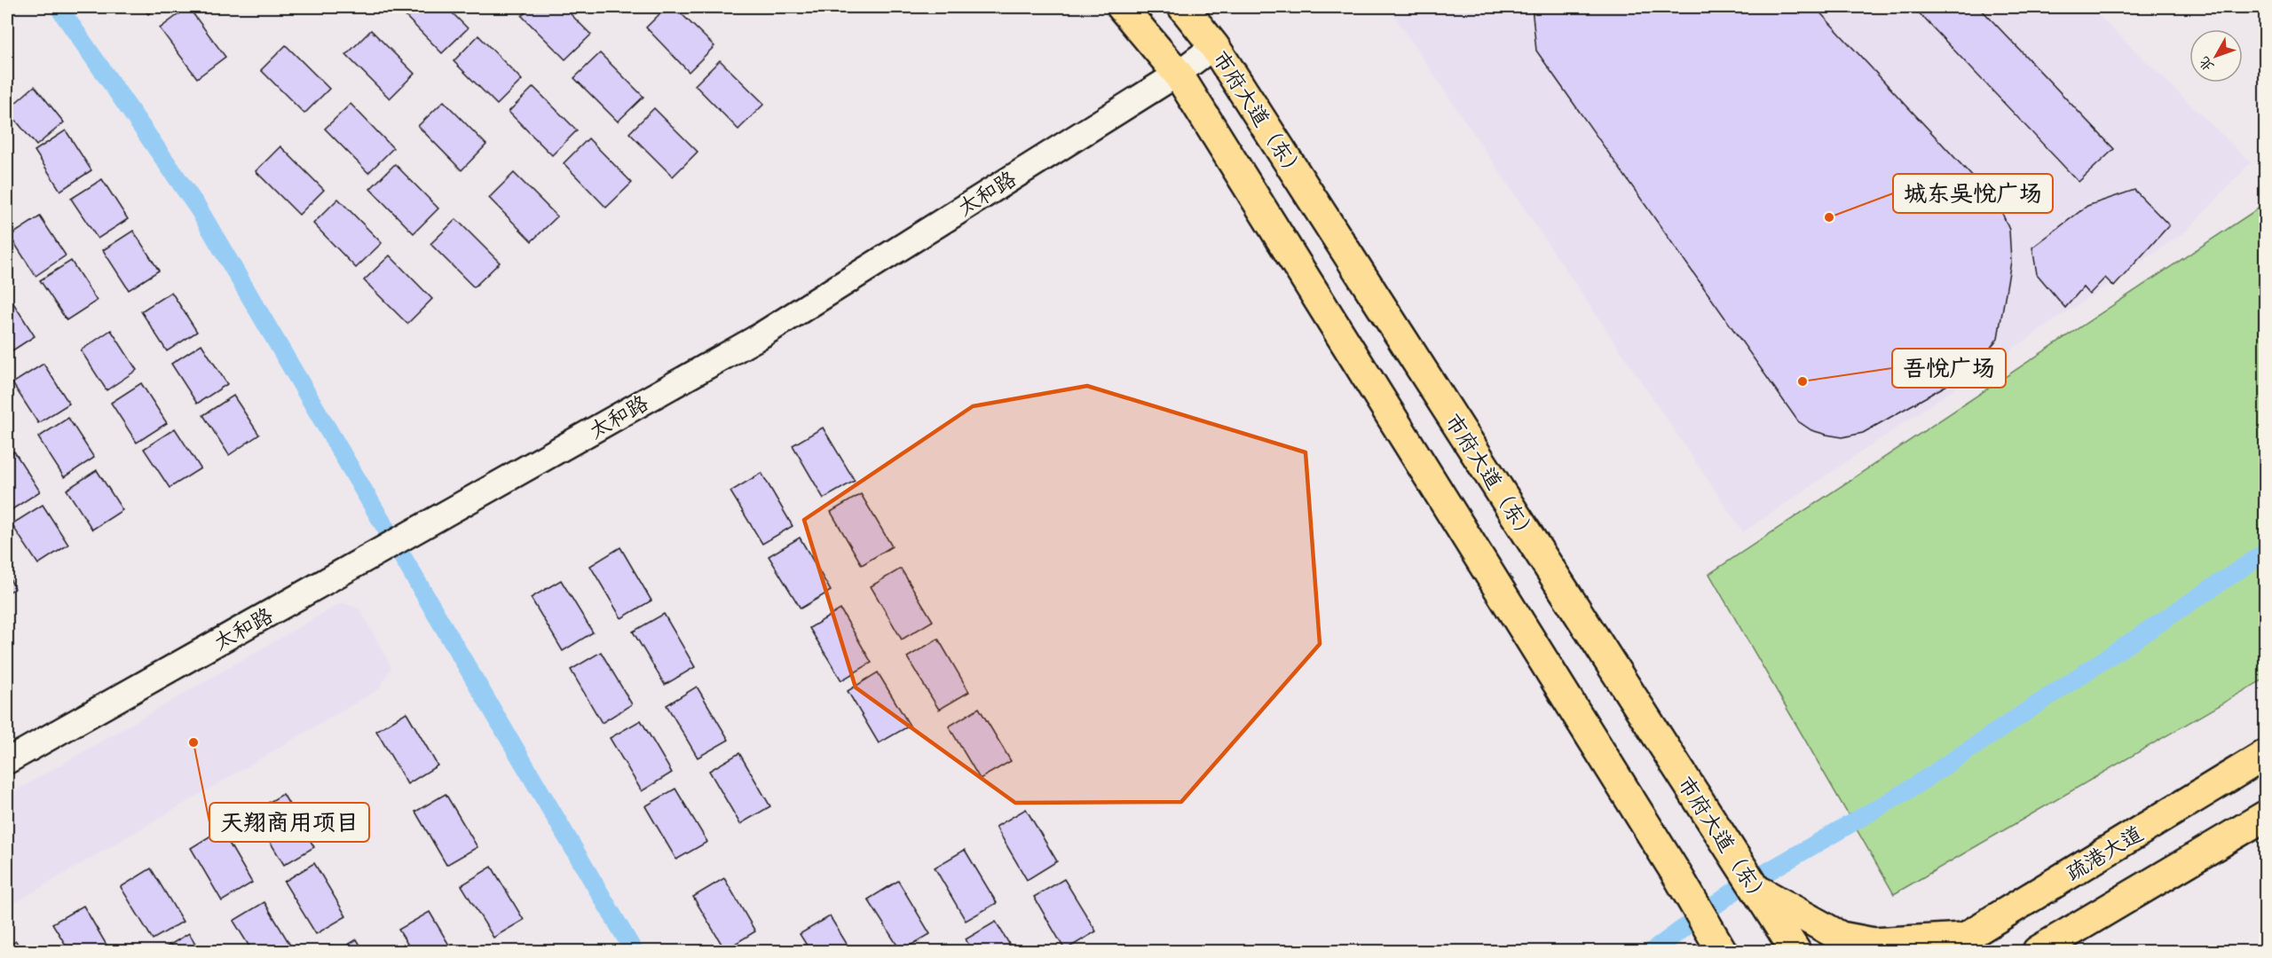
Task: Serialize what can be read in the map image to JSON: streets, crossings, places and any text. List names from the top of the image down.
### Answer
{
  "streets": {
    "main road": ["市府大道（东）", "疏港大道"],
    "street": ["太和路"]
  },
  "crossings": [
    ["市府大道（东）", "太和路"]
  ],
  "places": ["城东吴悦广场", "吾悦广场", "天翔商用项目"],
  "north": "bottom left"
}
